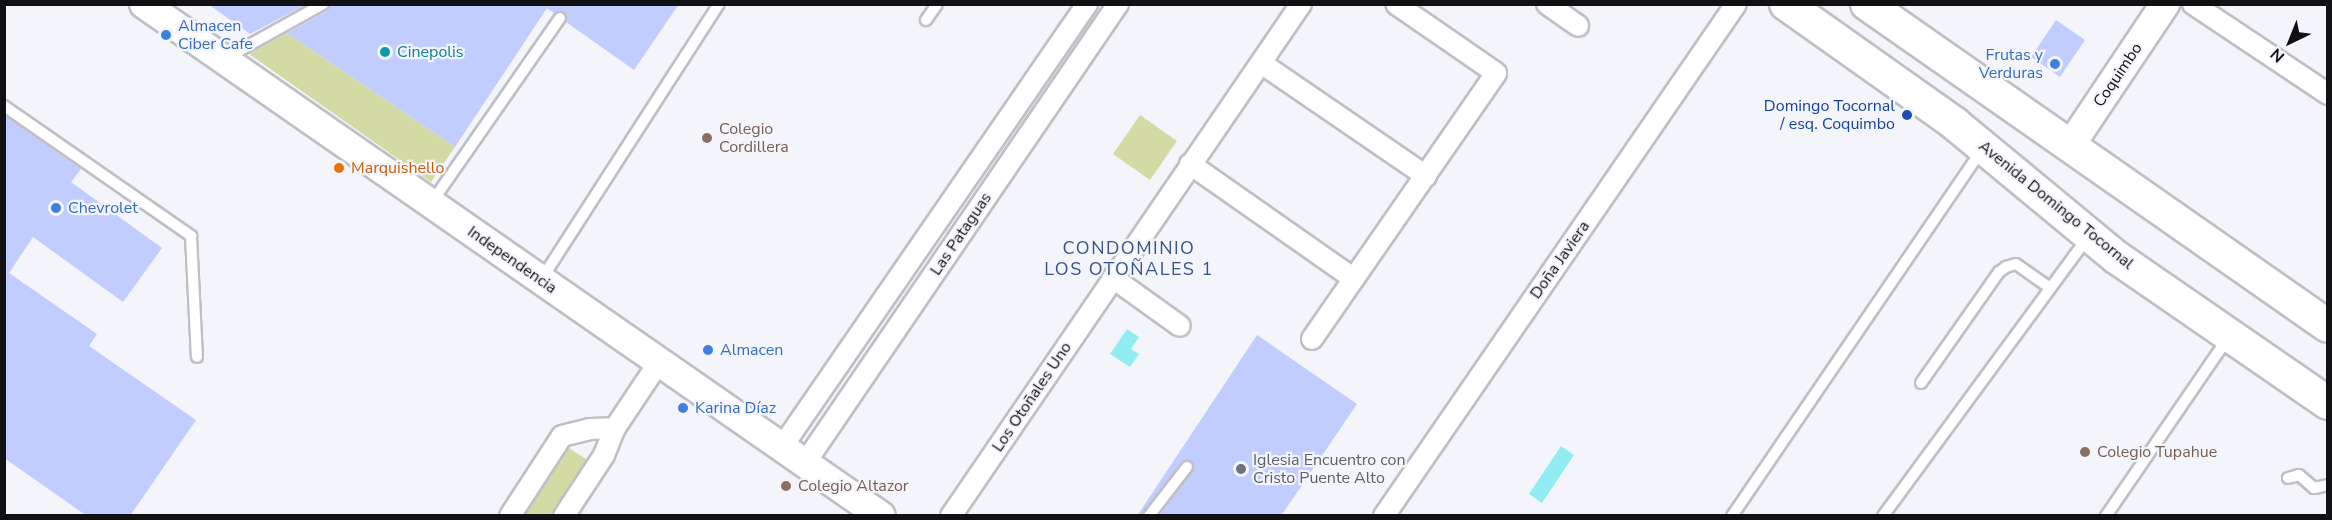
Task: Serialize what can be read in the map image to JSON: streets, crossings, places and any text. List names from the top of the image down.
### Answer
{
  "streets": {
    "main road": ["Avenida Domingo Tocornal"],
    "street": [
      "Coquimbo",
      "Las Pataguas",
      "Independencia",
      "Doña Javiera",
      "Los Otoñales Uno"
    ]
  },
  "crossings": [
    ["Las Pataguas", "Independencia"]
  ],
  "districts": ["CONDOMINIO LOS OTOÑALES 1"],
  "places": [
    "Almacen Ciber Cafe",
    "Cinepolis",
    "Frutas y Verduras",
    "Domingo Tocornal / esq. Coquimbo",
    "Colegio Cordillera",
    "Marquishello",
    "Chevrolet",
    "Almacen",
    "Karina Díaz",
    "Colegio Tupahue",
    "Iglesia Encuentro con Cristo Puente Alto",
    "Colegio Altazor"
  ],
  "north": "bottom left"
}
